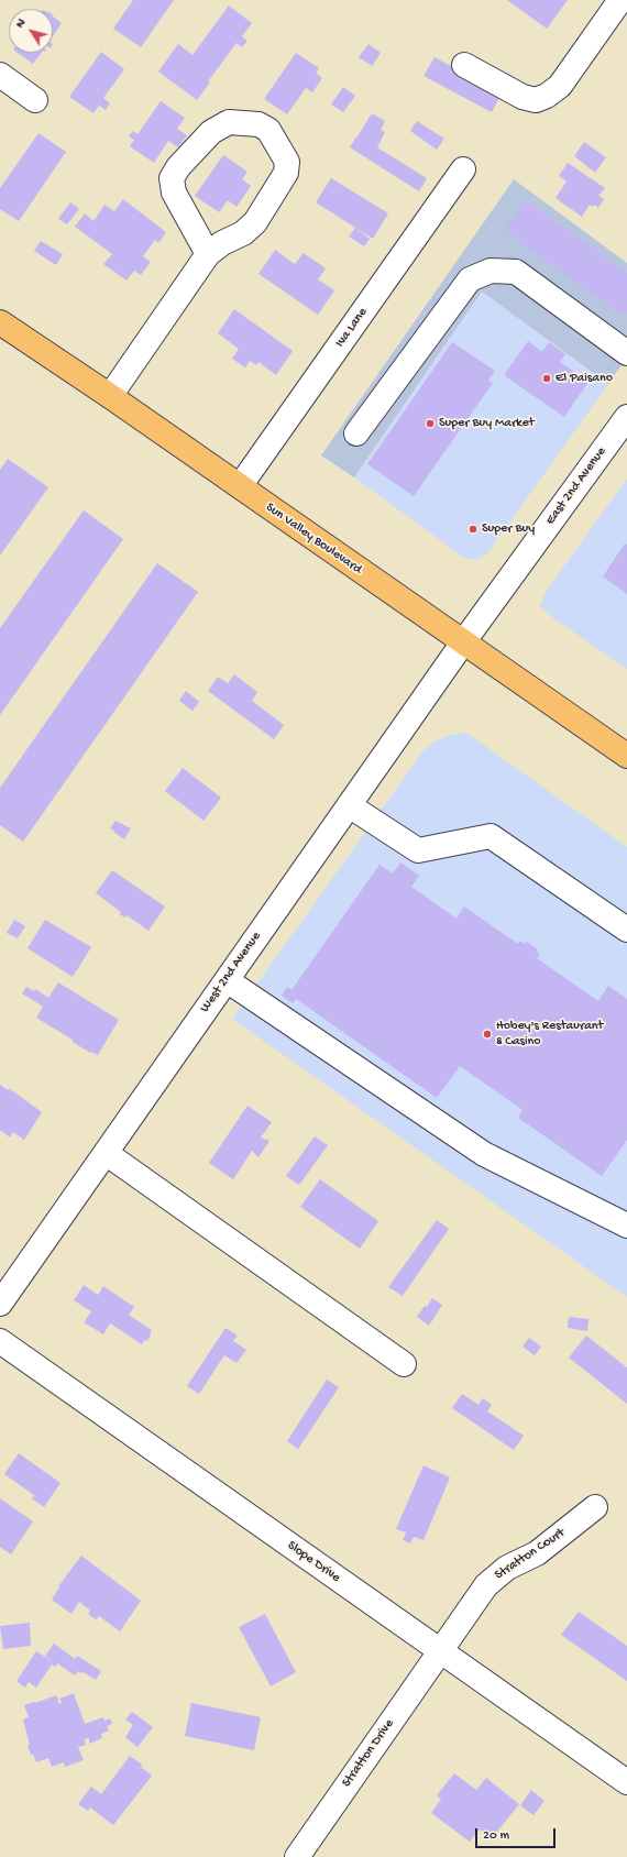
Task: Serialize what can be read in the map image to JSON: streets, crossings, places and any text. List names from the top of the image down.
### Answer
{
  "streets": {
    "main road": ["Sun Valley Boulevard"],
    "street": [
      "Iva Lane",
      "East 2nd Avenue",
      "West 2nd Avenue",
      "Stratton Court",
      "Slope Drive",
      "Stratton Drive"
    ]
  },
  "crossings": [
    ["Iva Lane", "Sun Valley Boulevard"],
    ["East 2nd Avenue", "Sun Valley Boulevard"],
    ["East 2nd Avenue", "West 2nd Avenue"],
    ["Sun Valley Boulevard", "West 2nd Avenue"],
    ["Stratton Court", "Slope Drive"],
    ["Stratton Court", "Stratton Drive"],
    ["Slope Drive", "Stratton Drive"]
  ],
  "places": [
    "El Paisano",
    "Super Buy Market",
    "Super Buy",
    "Hobey's Restaurant & Casino"
  ],
  "scale_bar": "20 m",
  "north": "top left"
}
